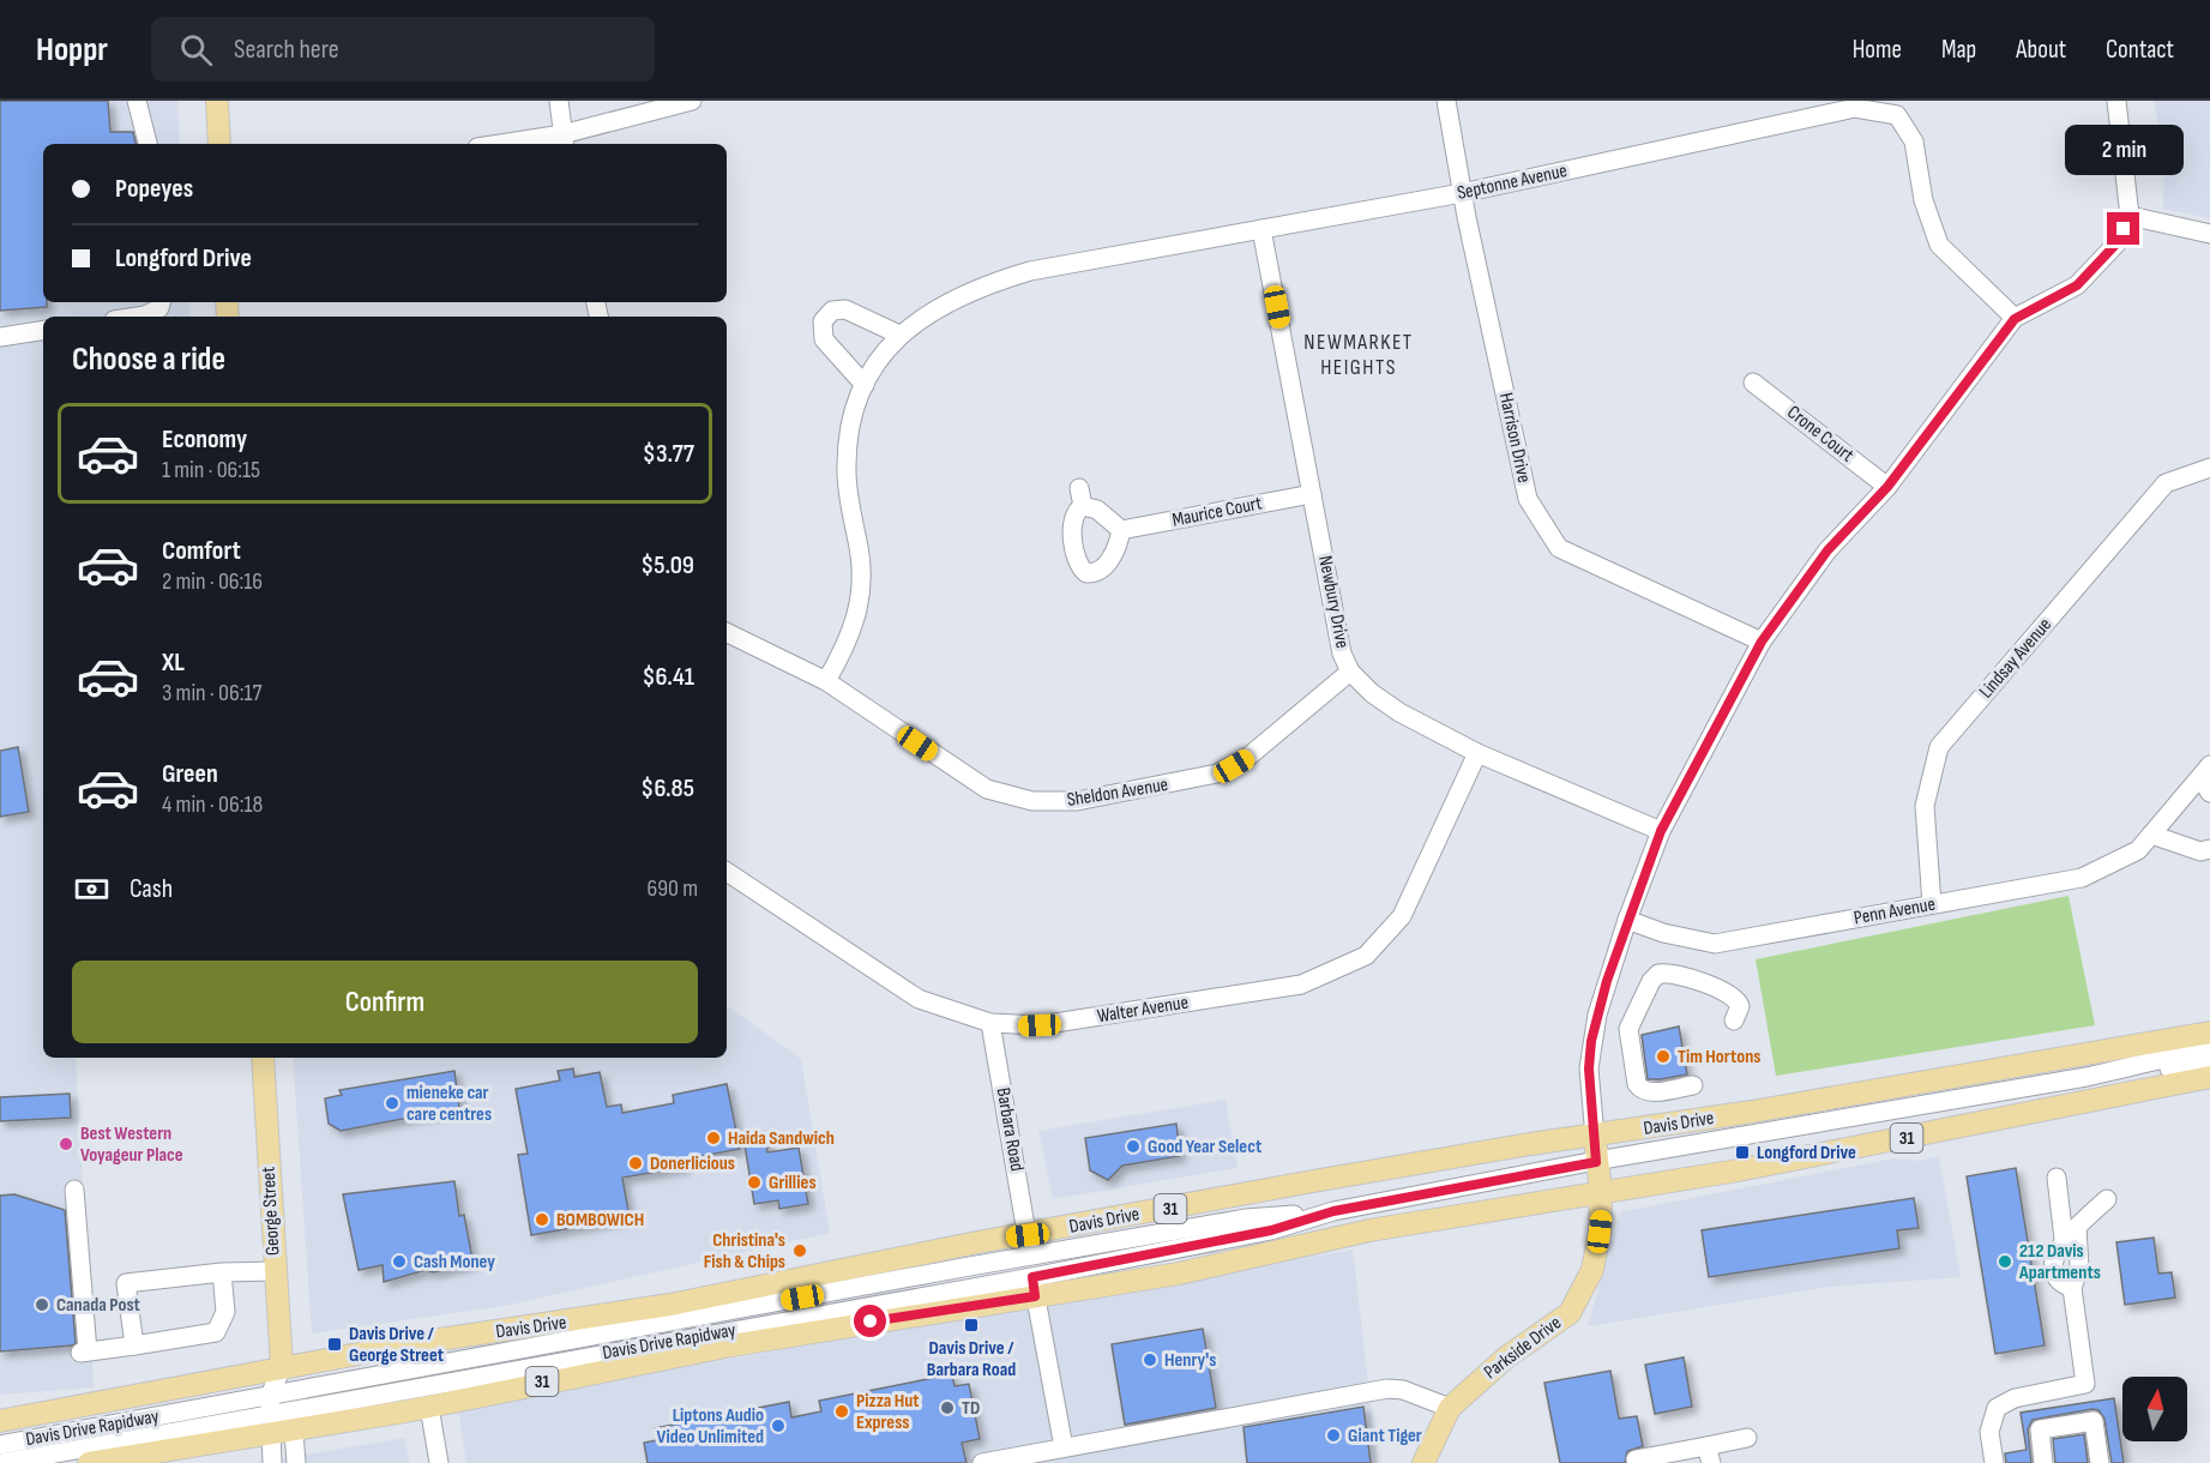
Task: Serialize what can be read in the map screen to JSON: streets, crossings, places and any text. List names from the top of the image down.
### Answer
{
  "streets": {
    "main road": [
      "Davis Drive",
      "31",
      "George Street",
      "Parkside Drive"
    ],
    "street": [
      "Septonne Avenue",
      "Crone Court",
      "Harrison Drive",
      "Maurice Court",
      "Newbury Drive",
      "Lindsay Avenue",
      "Sheldon Avenue",
      "Penn Avenue",
      "Walter Avenue",
      "Barbara Road",
      "Davis Drive Rapidway"
    ]
  },
  "crossings": [
    ["Septonne Avenue", "Harrison Drive"],
    ["Septonne Avenue", "Newbury Drive"],
    ["Septonne Avenue", "Sheldon Avenue"],
    ["Maurice Court", "Newbury Drive"],
    ["Newbury Drive", "Sheldon Avenue"],
    ["Newbury Drive", "Walter Avenue"],
    ["Lindsay Avenue", "Penn Avenue"],
    ["Walter Avenue", "Barbara Road"],
    ["Davis Drive", "Barbara Road"],
    ["Davis Drive", "George Street"],
    ["Davis Drive", "Parkside Drive"],
    ["Barbara Road", "31"],
    ["Barbara Road", "Davis Drive Rapidway"],
    ["31", "Davis Drive Rapidway"],
    ["31", "Parkside Drive"],
    ["Davis Drive Rapidway", "Parkside Drive"]
  ],
  "districts": ["NEWMARKET HEIGHTS"],
  "places": {
    "other": [
      "Tim Hortons",
      "mieneke car care centres",
      "Haida Sandwich",
      "Best Western Voyageur Place",
      "Good Year Select",
      "Donerlicious",
      "Grillies",
      "BOMBOWICH",
      "Christina's Fish & Chips",
      "Cash Money",
      "212 Davis Apartments",
      "Canada Post",
      "Henry's",
      "TD",
      "Pizza Hut Express",
      "Liptons Audio Video Unlimited",
      "Giant Tiger"
    ],
    "transit": ["Longford Drive", "Davis Drive / Barbara Road", "Davis Drive / George Street"]
  },
  "north": "top",
  "page": {
    "header": "Hoppr",
    "search": "Search here",
    "nav": [
      "Home",
      "Map",
      "About",
      "Contact"
    ],
    "bubble": "2 min",
    "banner": ["Popeyes", "Longford Drive"],
    "heading": "Choose a ride",
    "list": [
      {
        "name": "Economy",
        "note": "1 min · 06:15",
        "value": "$3.77"
      },
      {
        "name": "Comfort",
        "note": "2 min · 06:16",
        "value": "$5.09"
      },
      {
        "name": "XL",
        "note": "3 min · 06:17",
        "value": "$6.41"
      },
      {
        "name": "Green",
        "note": "4 min · 06:18",
        "value": "$6.85"
      }
    ],
    "pay": ["Cash", "690 m"],
    "buttons": "Confirm"
  }
}
